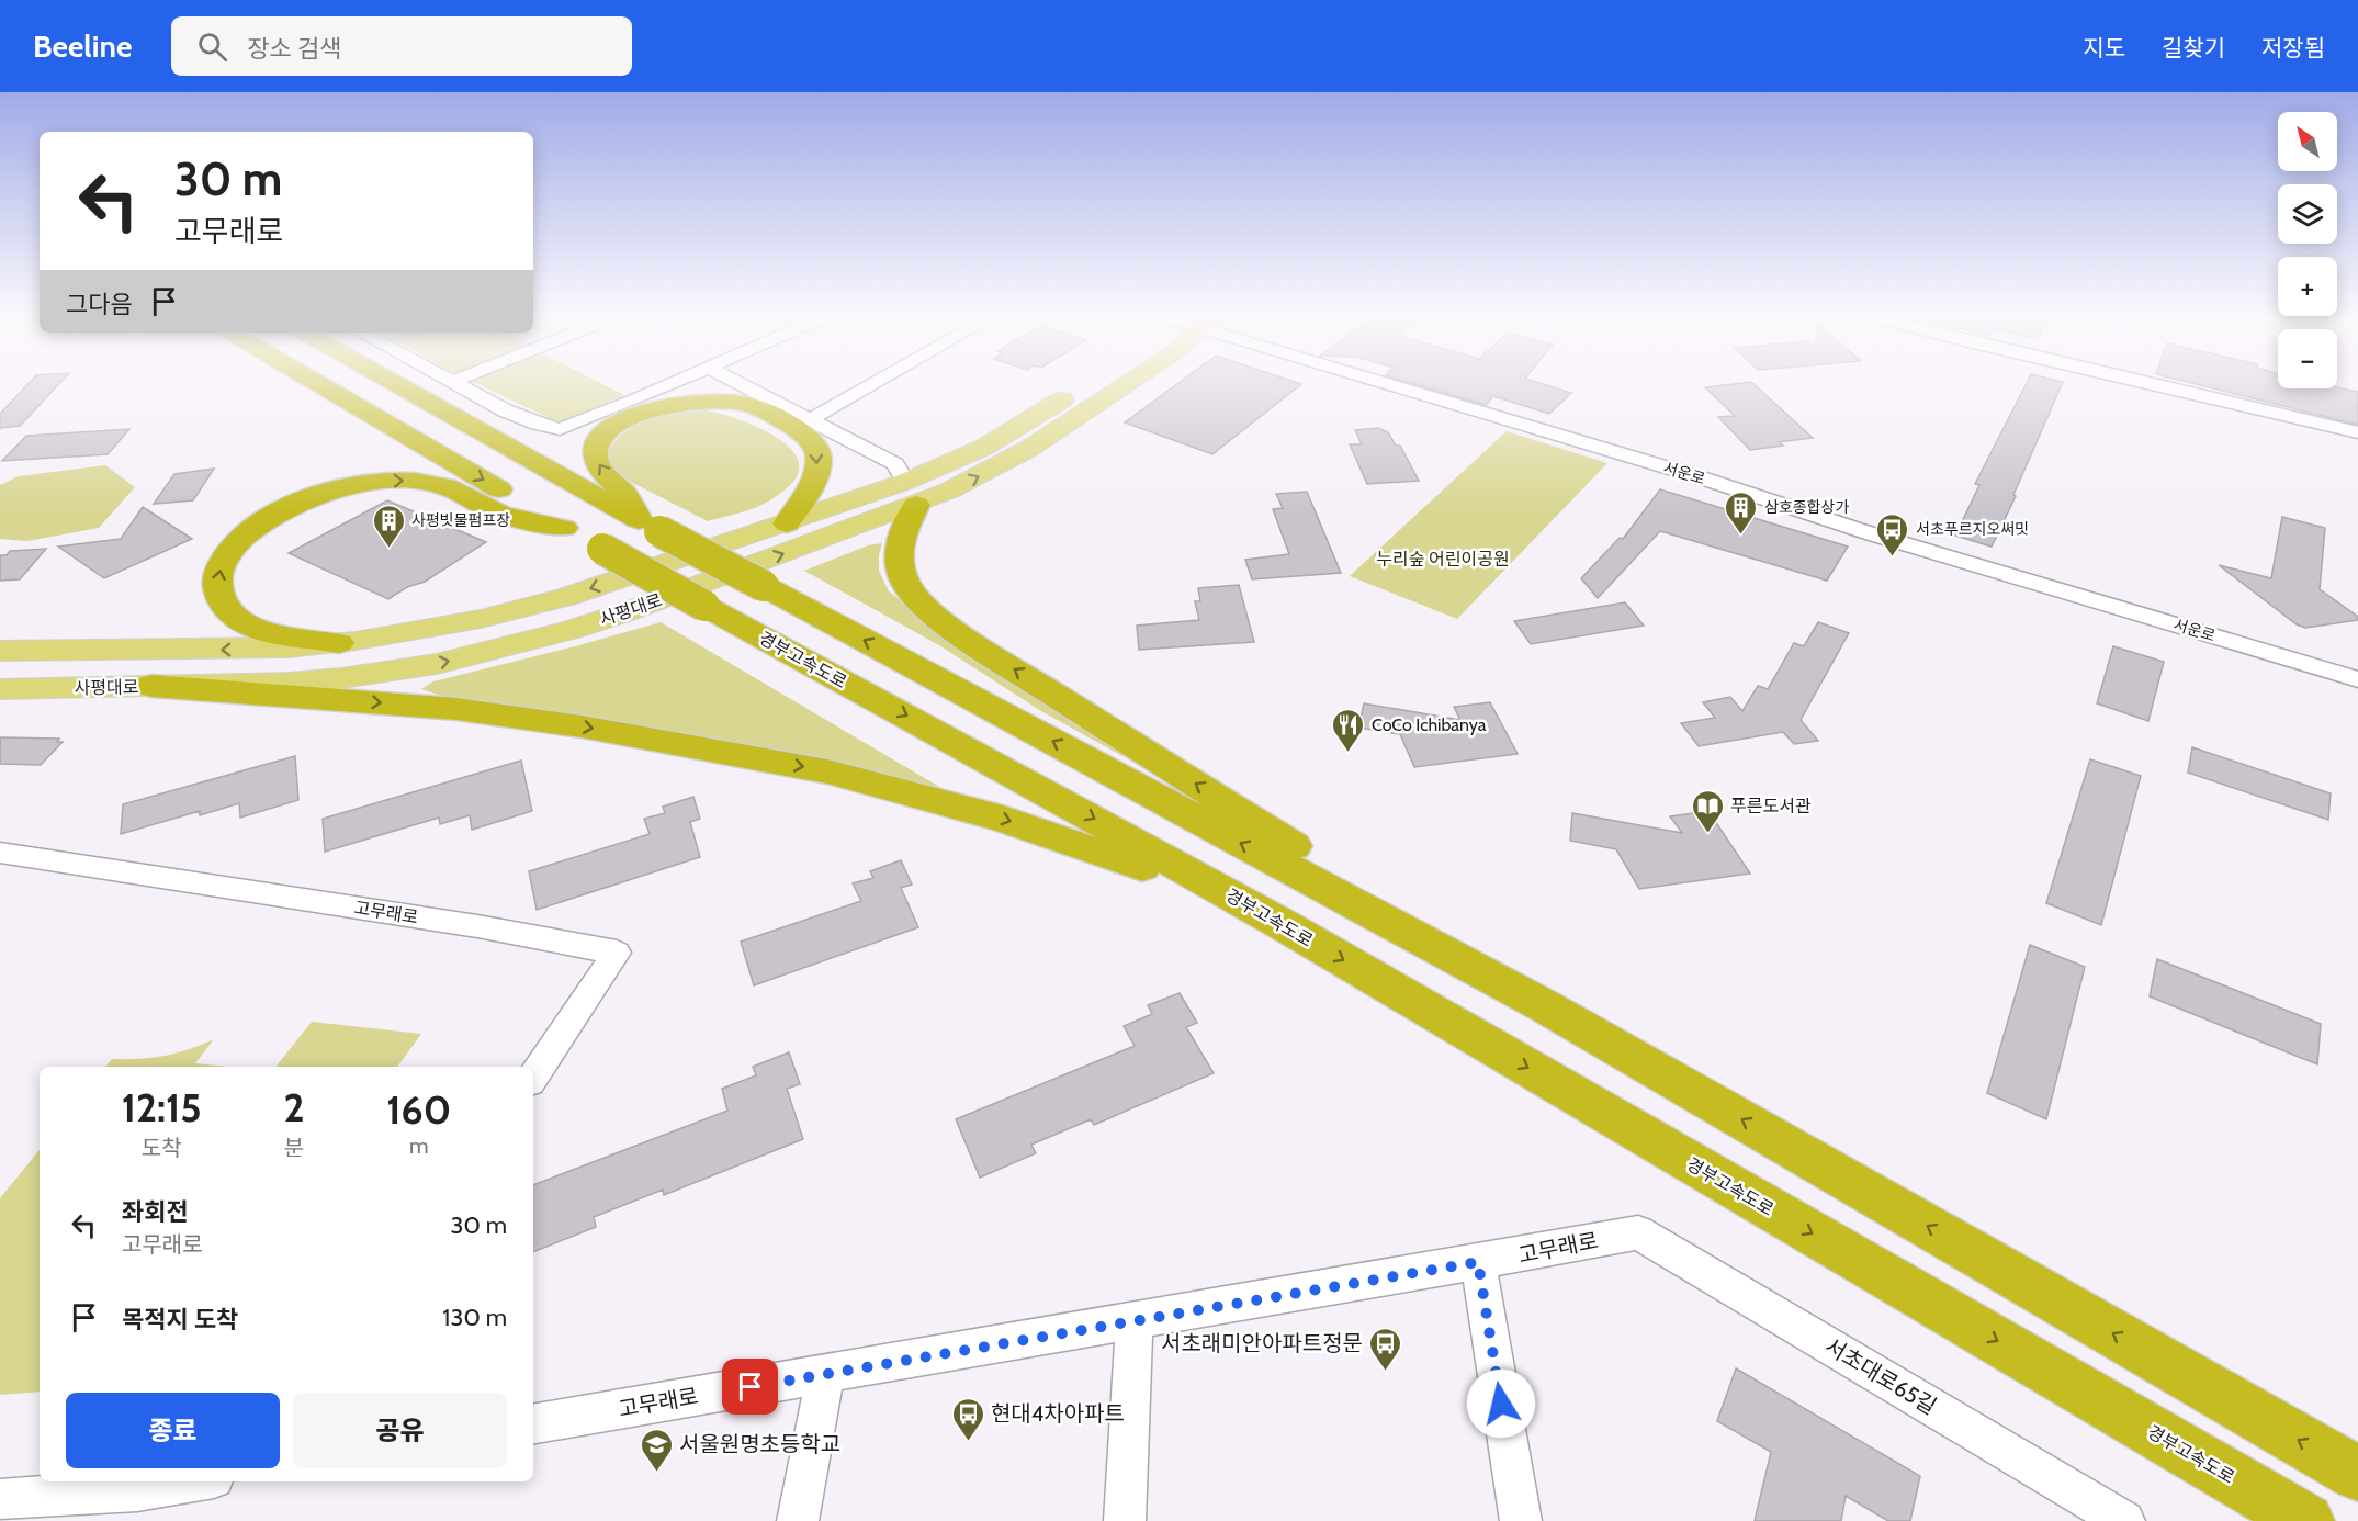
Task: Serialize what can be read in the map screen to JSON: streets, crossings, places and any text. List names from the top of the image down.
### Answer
{
  "streets": {
    "highway": ["경부고속도로"],
    "main road": ["사평대로"],
    "street": ["서운로", "고무래로", "서초대로65길"]
  },
  "crossings": [
    ["고무래로", "서초대로65길"]
  ],
  "parks": ["누리숲 어린이공원"],
  "places": {
    "building": ["삼호종합상가", "사평빗물펌프장"],
    "bus stop": ["서초푸르지오써밋", "서초래미안아파트정문", "현대4차아파트"],
    "restaurant": ["CoCo Ichibanya"],
    "library": ["푸른도서관"],
    "school or university": ["서울원명초등학교"]
  },
  "north": "top left",
  "page": {
    "header": "Beeline",
    "search": "장소 검색",
    "nav": ["지도", "길찾기", "저장됨"],
    "map_buttons": ["+", "−"],
    "turn": ["30 m", "고무래로"],
    "then": "그다음",
    "eta": [
      "12:15",
      "도착",
      "2",
      "분",
      "160",
      "m"
    ],
    "list": [
      {
        "name": "좌회전",
        "note": "고무래로",
        "value": "30 m"
      },
      {
        "name": "목적지 도착",
        "value": "130 m"
      }
    ],
    "buttons": ["종료", "공유"]
  }
}
